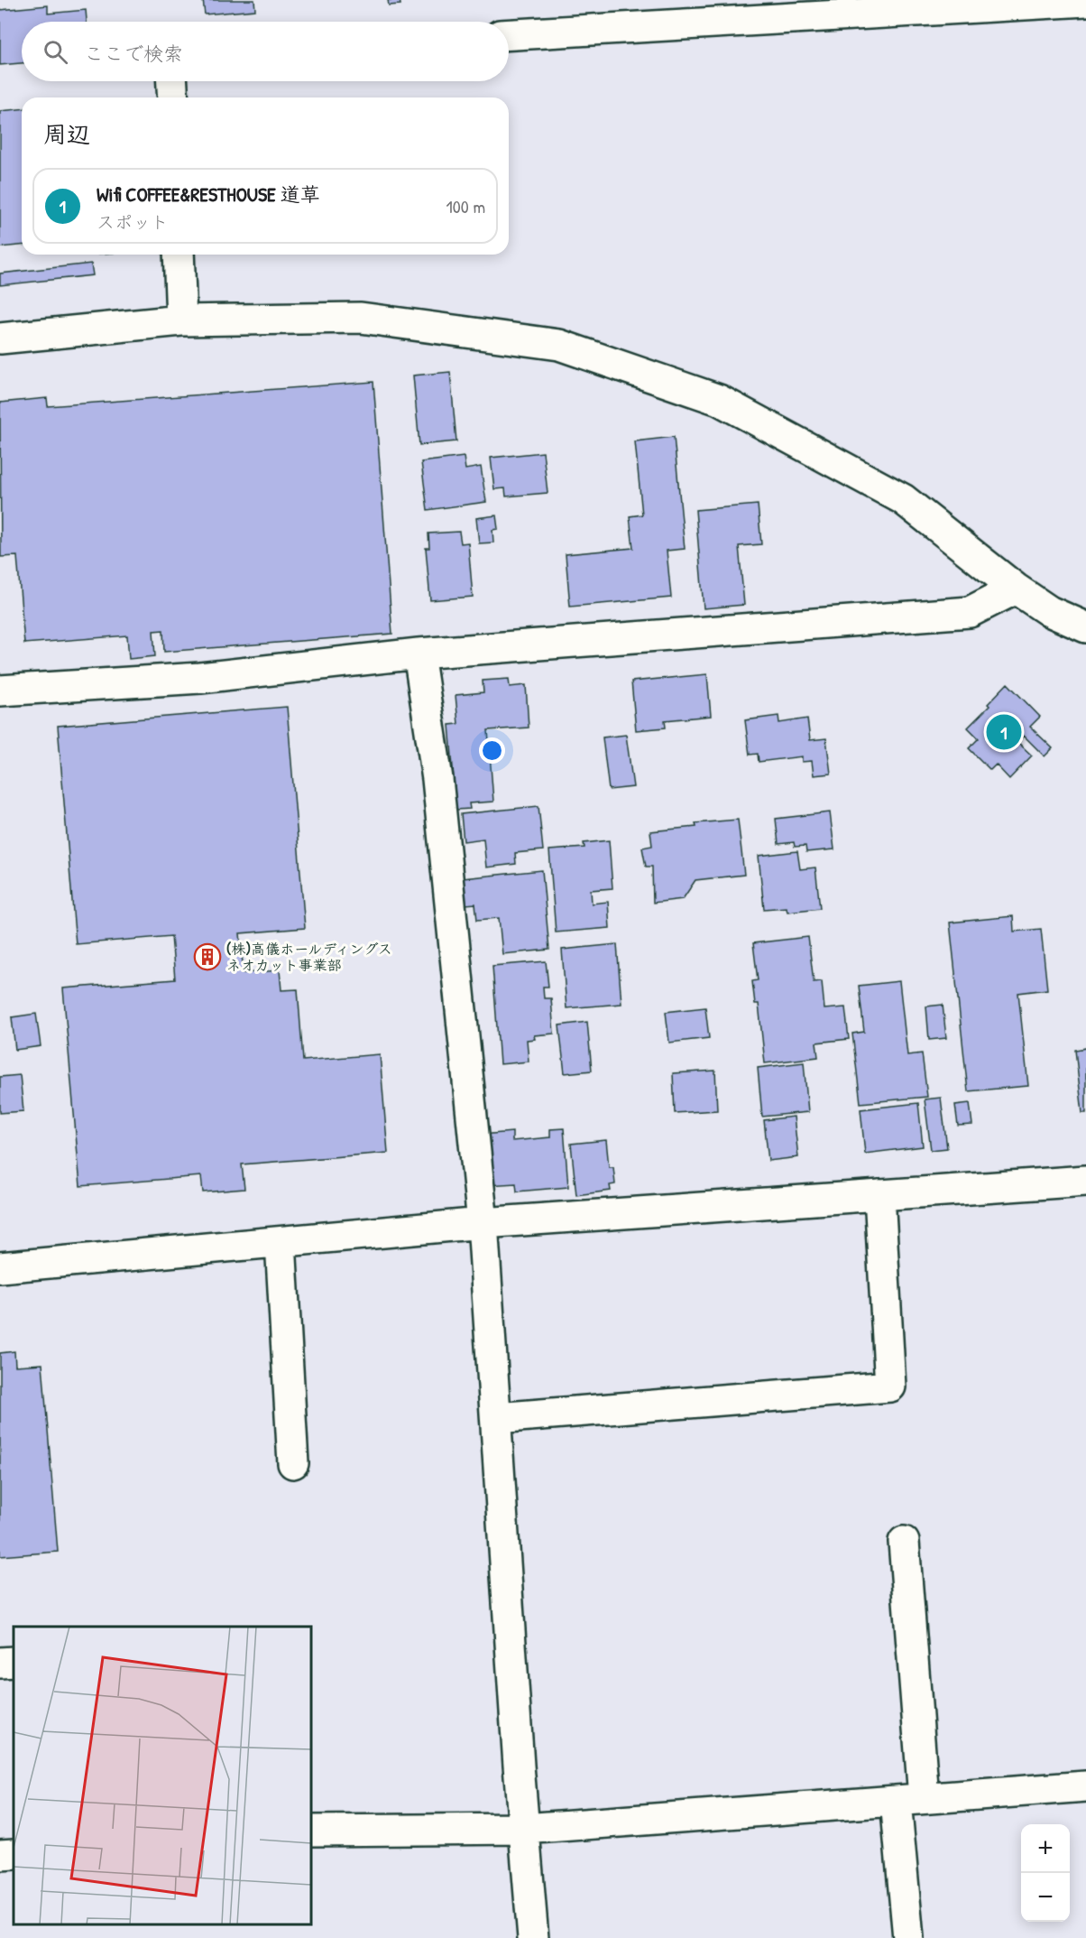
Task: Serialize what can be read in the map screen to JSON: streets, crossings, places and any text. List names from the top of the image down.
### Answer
{
  "places": {
    "building": ["(株)高儀ホールディングス ネオカット事業部"]
  },
  "page": {
    "search": "ここで検索",
    "heading": "周辺",
    "list": [
      {
        "mark": "1",
        "name": "Wifi COFFEE&RESTHOUSE 道草",
        "note": "スポット",
        "value": "100 m"
      }
    ],
    "pins": "1",
    "map_buttons": ["+", "−"]
  }
}
